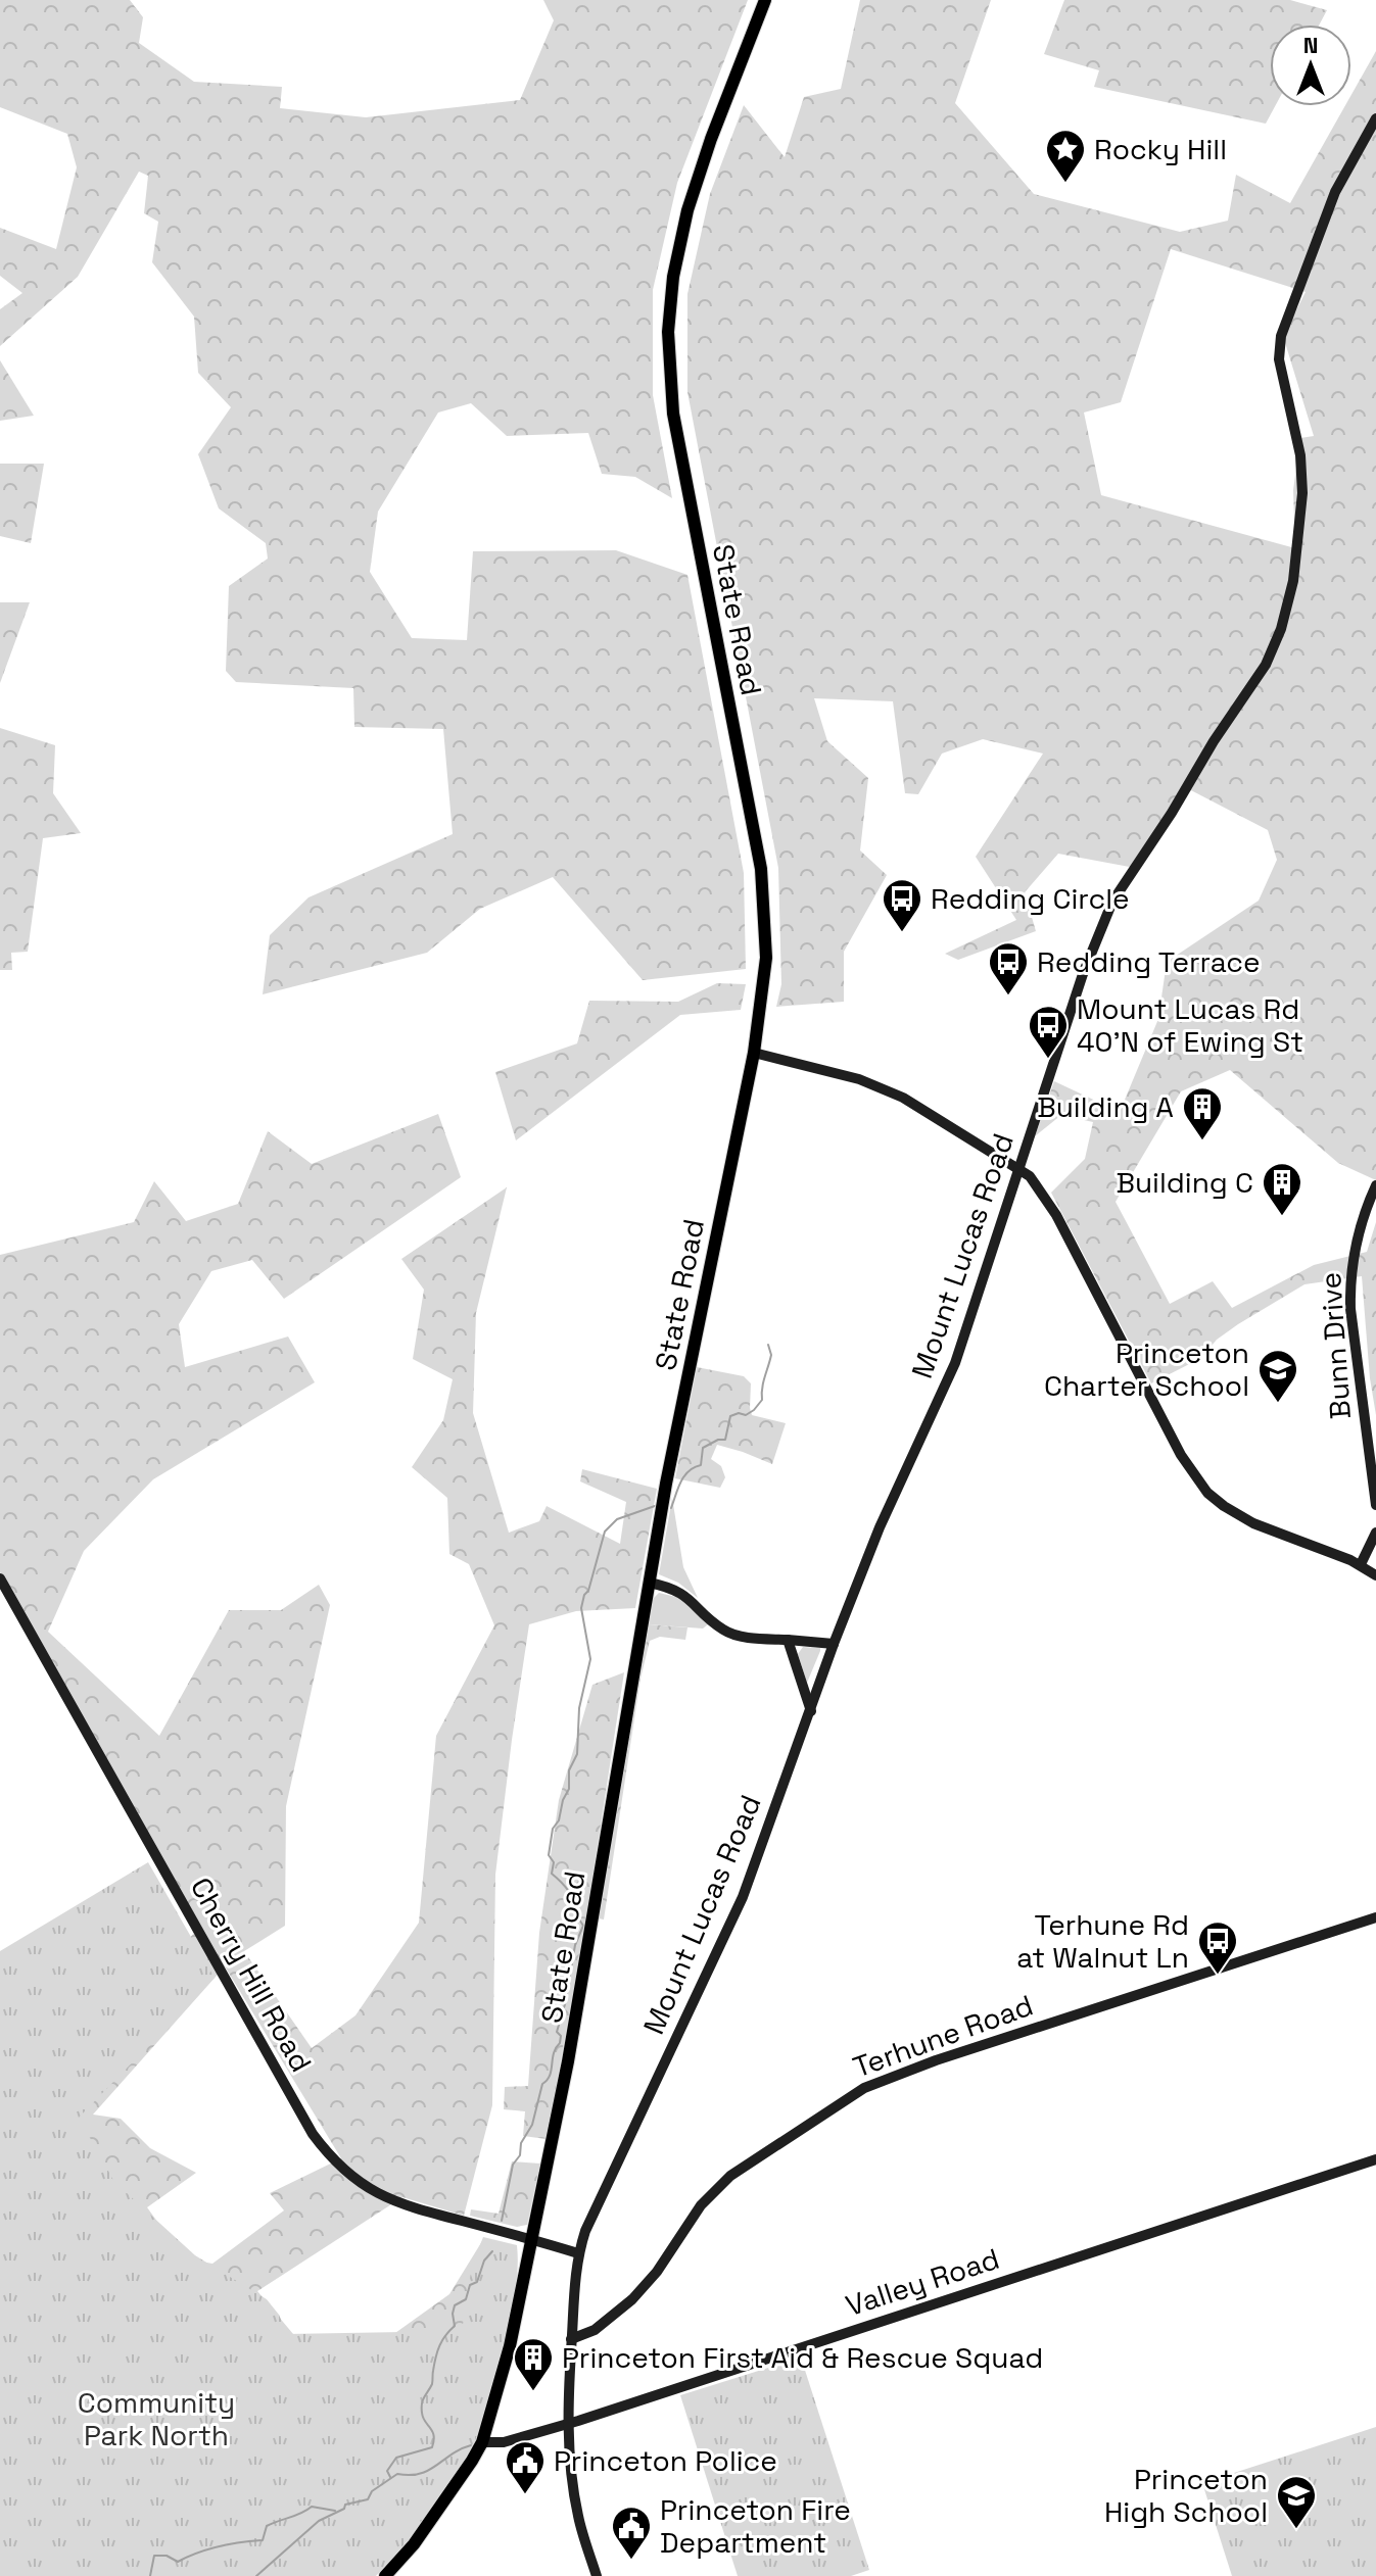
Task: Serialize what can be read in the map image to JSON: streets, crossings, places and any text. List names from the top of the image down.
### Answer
{
  "streets": {
    "highway": ["State Road"],
    "street": [
      "Mount Lucas Road",
      "Bunn Drive",
      "Cherry Hill Road",
      "Terhune Road",
      "Valley Road"
    ]
  },
  "crossings": [
    ["State Road", "Cherry Hill Road"],
    ["State Road", "Valley Road"],
    ["Mount Lucas Road", "Cherry Hill Road"],
    ["Mount Lucas Road", "Terhune Road"],
    ["Mount Lucas Road", "Valley Road"]
  ],
  "parks": ["Community Park North"],
  "places": {
    "place": ["Rocky Hill"],
    "bus stop": [
      "Redding Circle",
      "Redding Terrace",
      "Mount Lucas Rd 40'N of Ewing St",
      "Terhune Rd at Walnut Ln"
    ],
    "building": ["Building A", "Building C", "Princeton First Aid & Rescue Squad"],
    "school or university": ["Princeton Charter School", "Princeton High School"],
    "public building": ["Princeton Police", "Princeton Fire Department"]
  },
  "north": "top"
}
